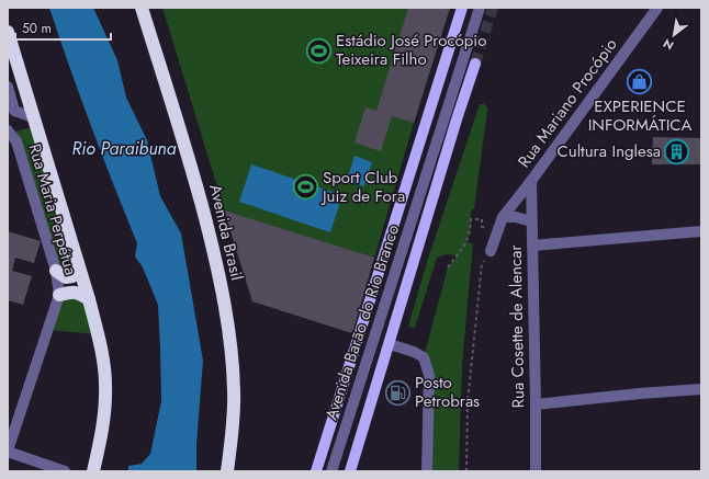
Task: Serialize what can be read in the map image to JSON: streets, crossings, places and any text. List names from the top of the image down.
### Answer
{
  "streets": {
    "highway": ["Avenida Brasil"],
    "main road": ["Avenida Barão do Rio Branco"],
    "street": ["Rua Mariano Procópio", "Rua Maria Perpétua", "Rua Cosette de Alencar"]
  },
  "crossings": [
    ["Rua Mariano Procópio", "Rua Cosette de Alencar"]
  ],
  "water": ["Rio Paraibuna"],
  "places": {
    "sports": ["Estádio José Procópio Teixeira Filho", "Sport Club Juiz de Fora"],
    "shop": ["EXPERIENCE INFORMÁTICA"],
    "building": ["Cultura Inglesa"],
    "fuel station": ["Posto Petrobras"]
  },
  "scale_bar": "50 m",
  "north": "bottom left"
}
